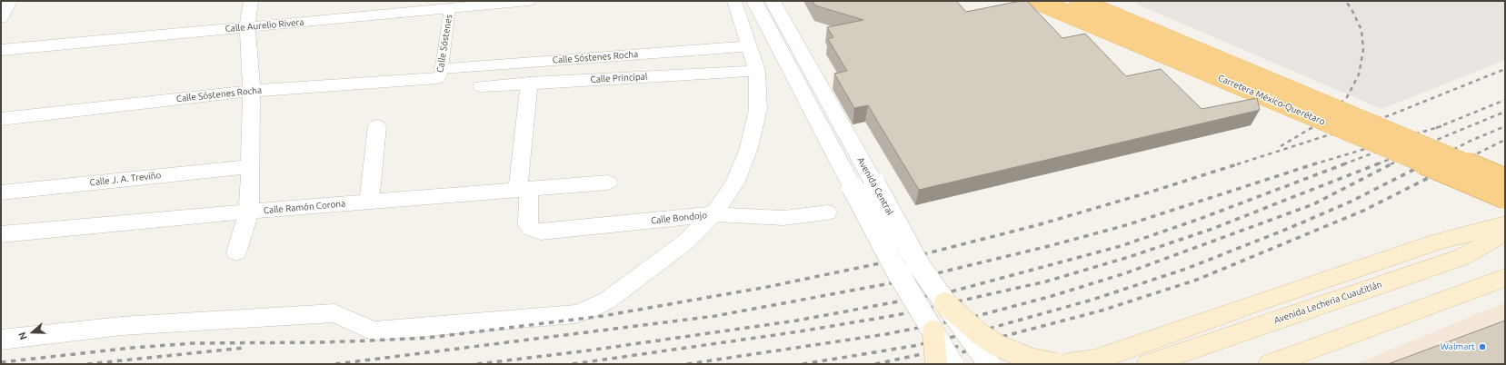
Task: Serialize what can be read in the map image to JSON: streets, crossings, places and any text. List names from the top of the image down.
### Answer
{
  "streets": {
    "highway": ["Carretera México-Querétaro"],
    "main road": ["Avenida Lecheria Cuautitlán"],
    "street": [
      "Calle Aurelio Rivera",
      "Calle Sóstenes",
      "Calle Sóstenes Rocha",
      "Calle Principal",
      "Calle J. A. Treviño",
      "Avenida Central",
      "Calle Ramón Corona",
      "Calle Bondojo"
    ]
  },
  "crossings": [
    ["Calle Aurelio Rivera", "Calle Sóstenes"],
    ["Calle Sóstenes", "Calle Sóstenes Rocha"],
    ["Calle Ramón Corona", "Calle Bondojo"]
  ],
  "places": ["Walmart"],
  "north": "left"
}
